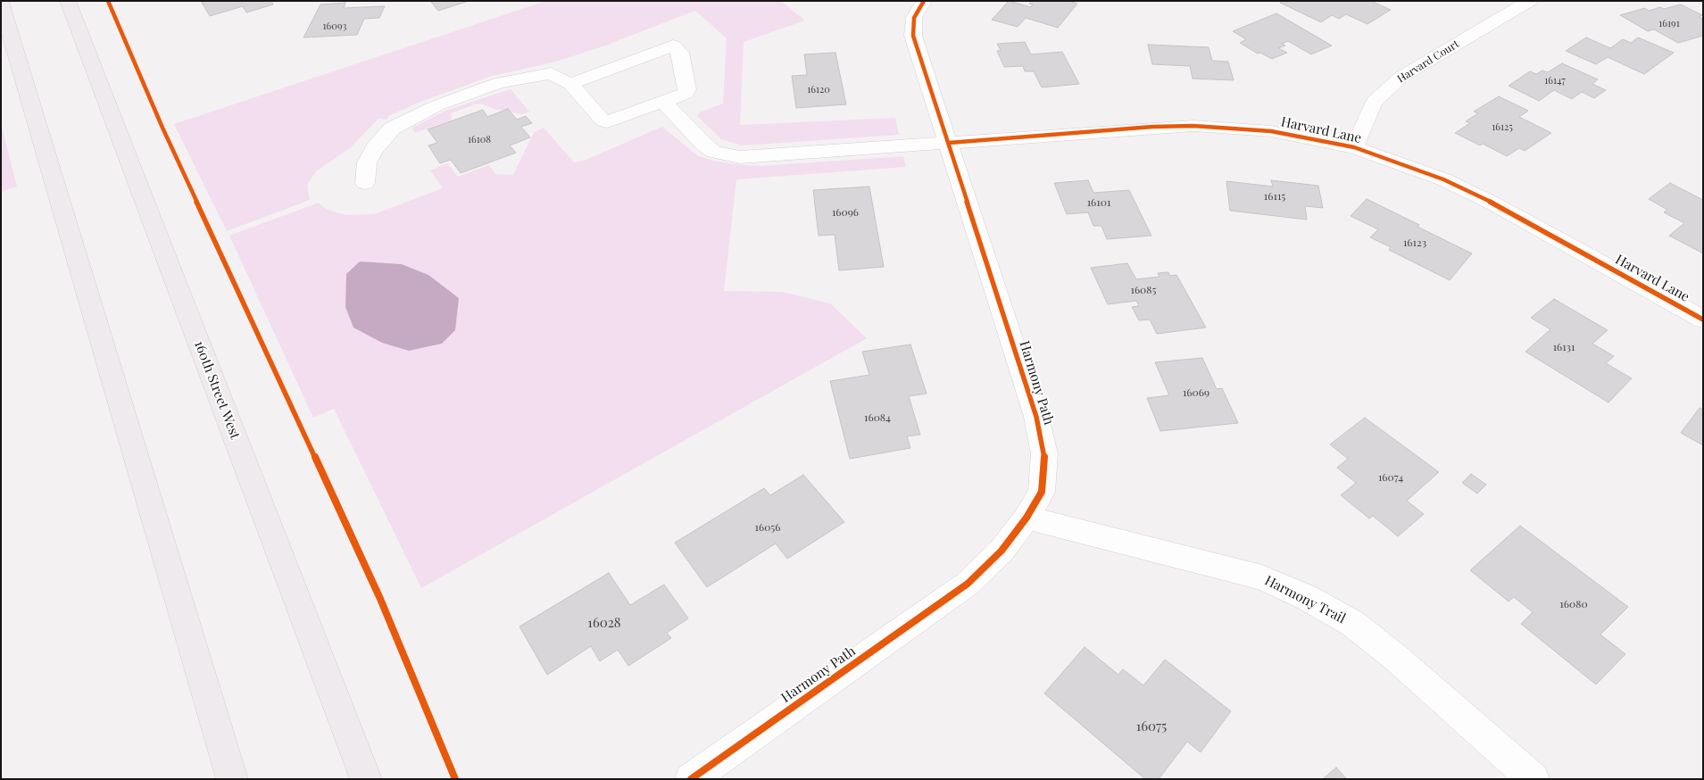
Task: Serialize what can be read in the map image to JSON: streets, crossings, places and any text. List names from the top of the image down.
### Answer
{
  "streets": {
    "main road": ["160th Street West"],
    "street": [
      "Harvard Court",
      "Harvard Lane",
      "Harmony Path",
      "Harmony Trail"
    ]
  },
  "crossings": [
    ["Harvard Court", "Harvard Lane"],
    ["Harvard Lane", "Harmony Path"],
    ["Harmony Path", "Harmony Trail"]
  ],
  "house_numbers": [
    "16191",
    "16093",
    "16147",
    "16120",
    "16125",
    "16108",
    "16115",
    "16101",
    "16096",
    "16123",
    "16085",
    "16131",
    "16069",
    "16084",
    "16074",
    "16056",
    "16080",
    "16028",
    "16075"
  ]
}
